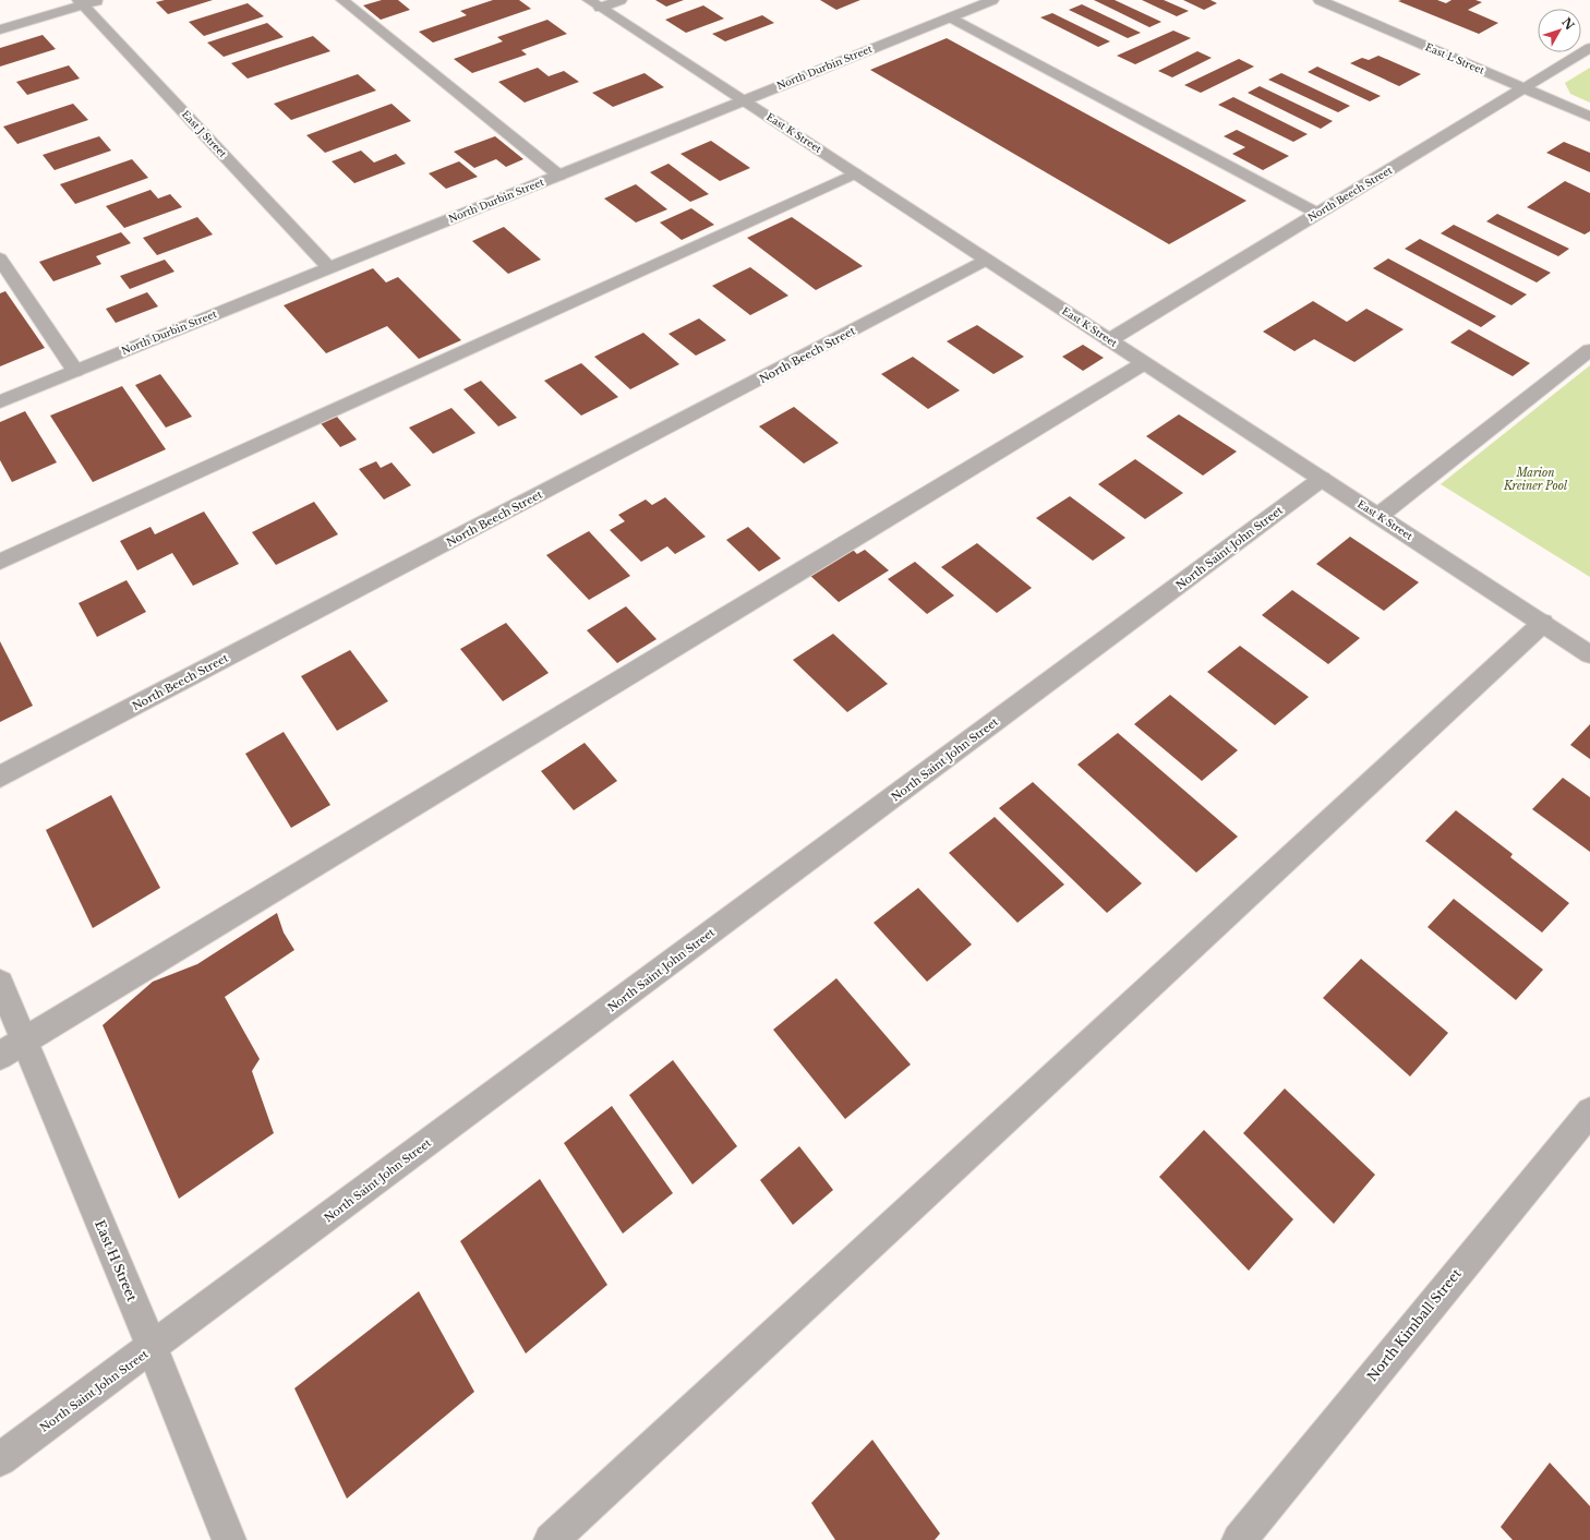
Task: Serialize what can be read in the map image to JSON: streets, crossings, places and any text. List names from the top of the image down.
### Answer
{
  "streets": {
    "street": [
      "East L Street",
      "North Durbin Street",
      "East K Street",
      "East J Street",
      "North Beech Street",
      "North Saint John Street",
      "East H Street",
      "North Kimball Street"
    ]
  },
  "crossings": [
    ["East L Street", "North Beech Street"],
    ["North Durbin Street", "East K Street"],
    ["North Durbin Street", "East J Street"],
    ["East K Street", "North Beech Street"],
    ["East K Street", "North Saint John Street"],
    ["North Saint John Street", "East H Street"]
  ],
  "parks": ["Marion Kreiner Pool"],
  "north": "top right"
}
